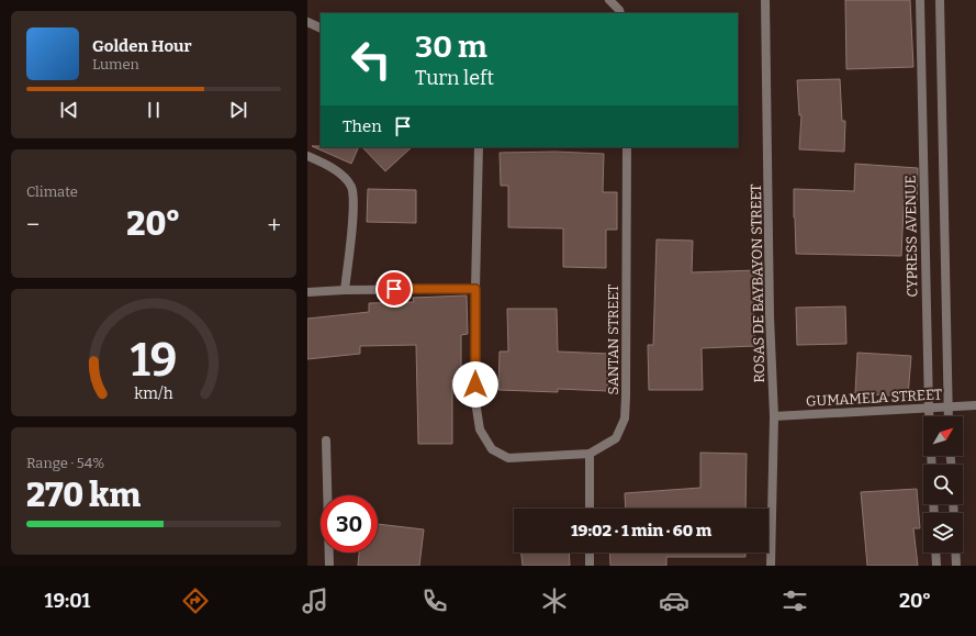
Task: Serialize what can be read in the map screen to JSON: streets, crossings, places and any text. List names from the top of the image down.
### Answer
{
  "streets": {
    "street": [
      "CYPRESS AVENUE",
      "ROSAS DE BAYBAYON STREET",
      "SANTAN STREET",
      "GUMAMELA STREET"
    ]
  },
  "crossings": [
    ["CYPRESS AVENUE", "GUMAMELA STREET"],
    ["ROSAS DE BAYBAYON STREET", "GUMAMELA STREET"]
  ],
  "north": "top right",
  "page": {
    "turn": ["30 m", "Turn left"],
    "song": ["Golden Hour", "Lumen"],
    "then": "Then",
    "tile": [
      "Climate",
      ["Range · 54%", "270 km"]
    ],
    "heat": ["−", "20°", "+"],
    "limit": "30",
    "trip": "19:02 · 1 min · 60 m",
    "tabs": ["19:01", "20°"],
    "gauge": ["19", "km/h"]
  }
}
